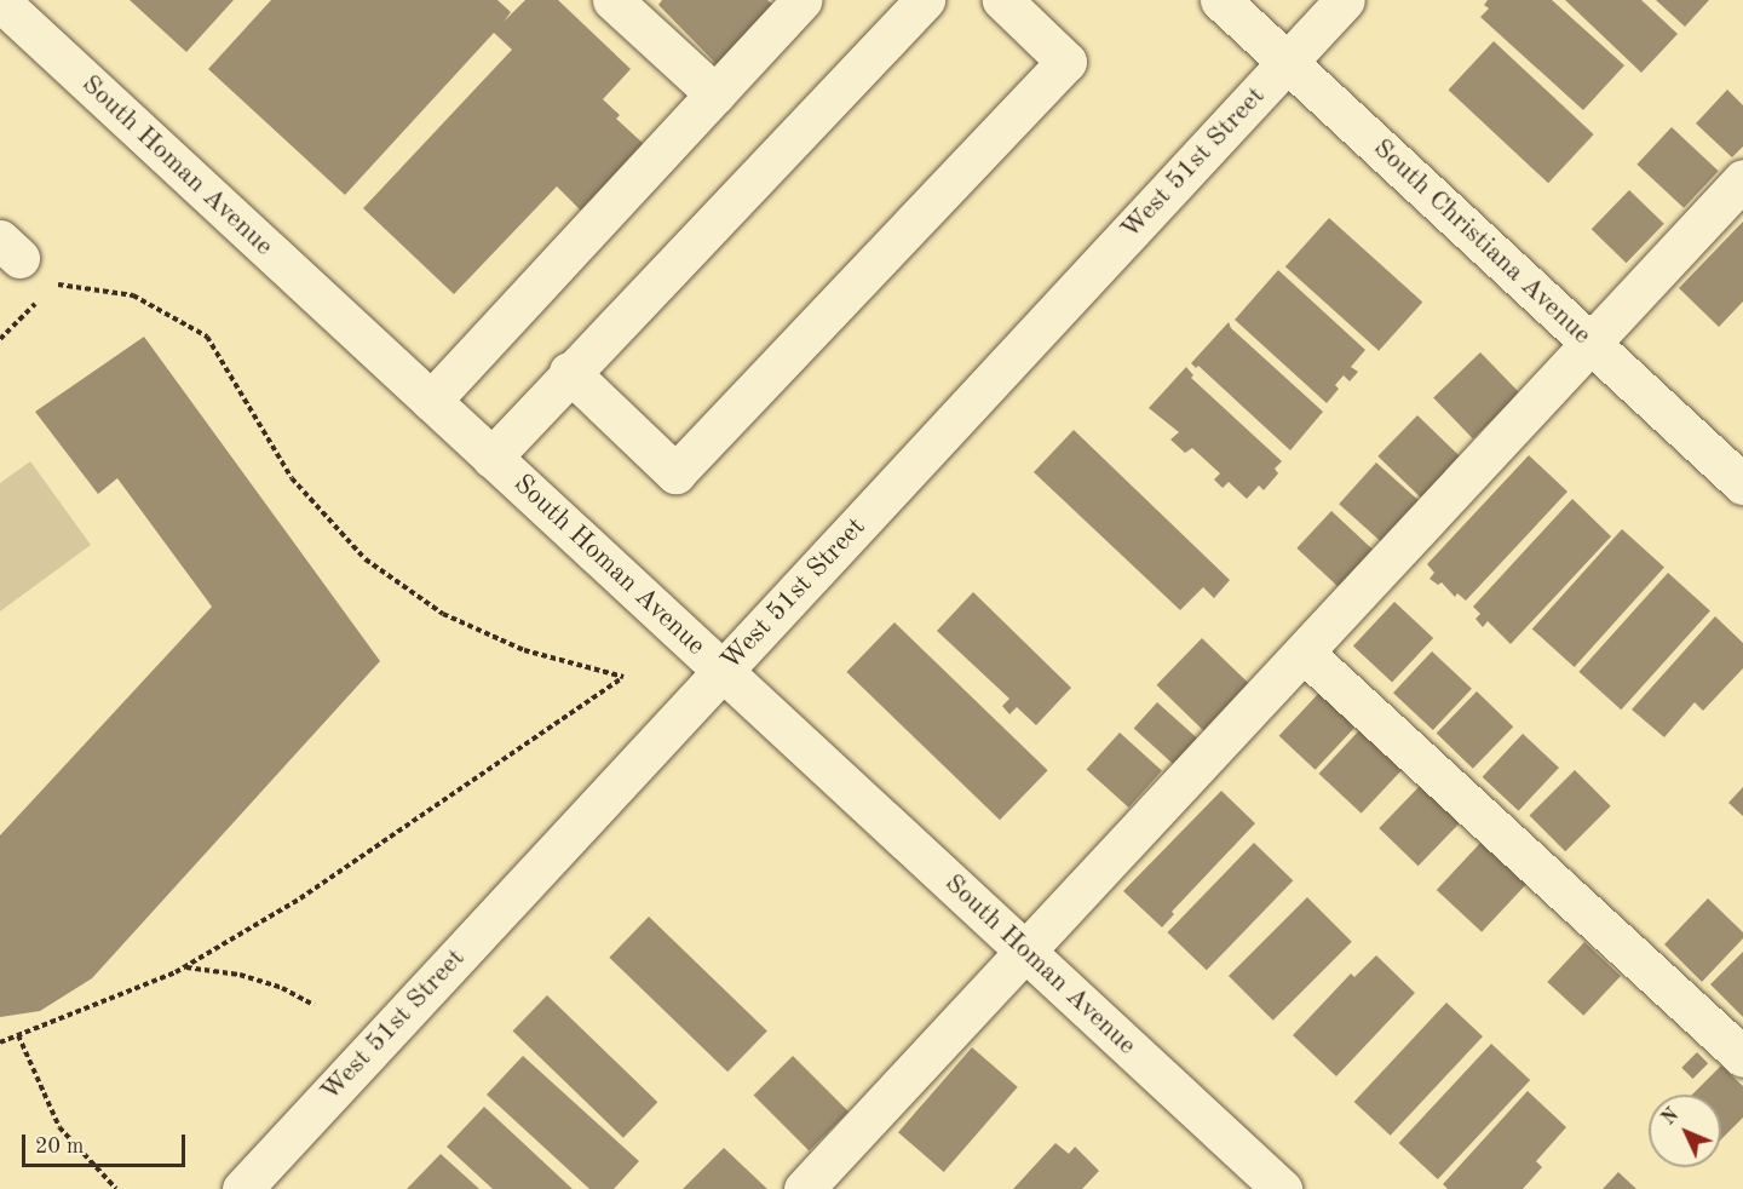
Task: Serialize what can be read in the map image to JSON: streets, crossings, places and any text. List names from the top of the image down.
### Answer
{
  "streets": {
    "street": ["West 51st Street", "South Homan Avenue", "South Christiana Avenue"]
  },
  "crossings": [
    ["West 51st Street", "South Homan Avenue"],
    ["West 51st Street", "South Christiana Avenue"]
  ],
  "scale_bar": "20 m",
  "north": "top left"
}
